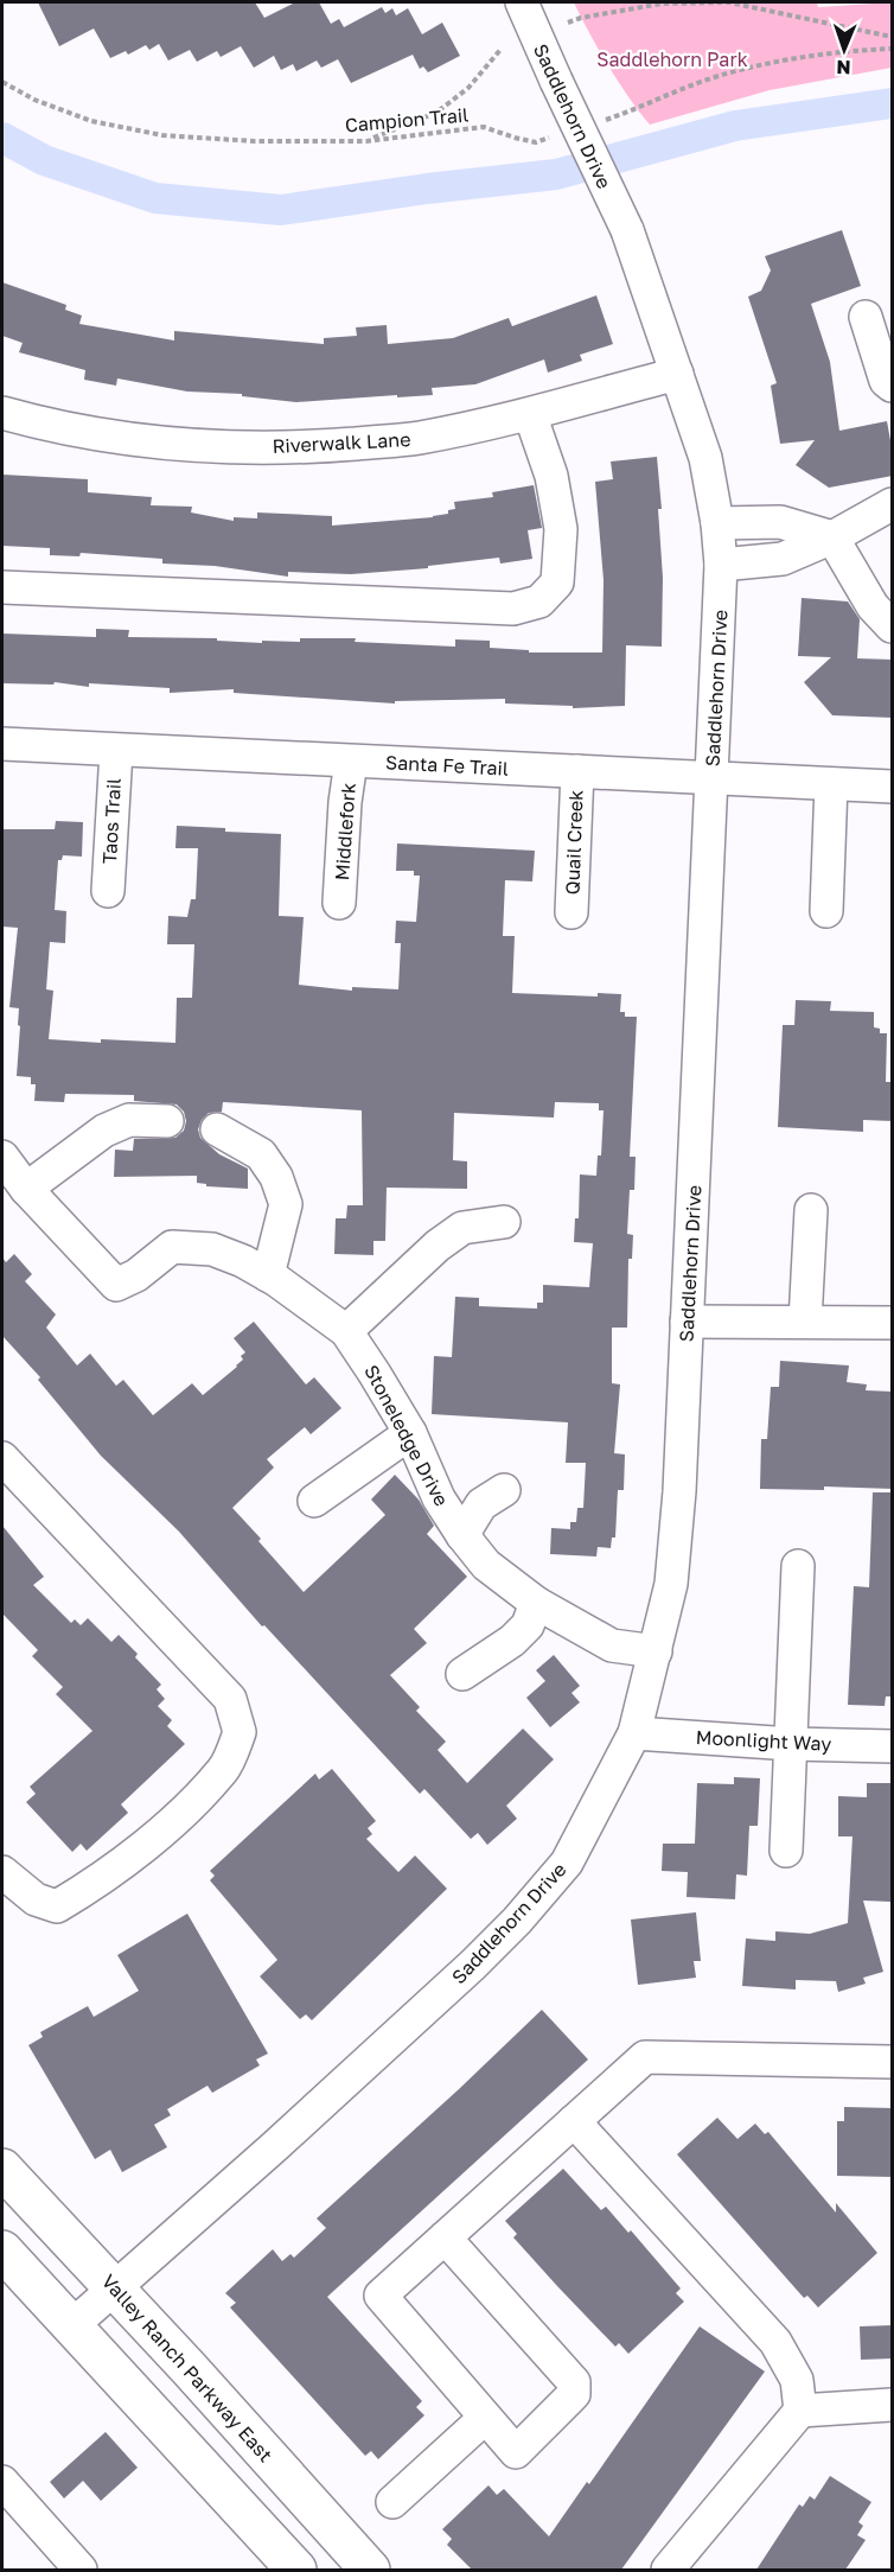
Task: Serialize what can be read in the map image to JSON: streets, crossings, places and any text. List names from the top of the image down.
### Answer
{
  "streets": {
    "main road": ["Valley Ranch Parkway East"],
    "street": [
      "Saddlehorn Drive",
      "Riverwalk Lane",
      "Santa Fe Trail",
      "Taos Trail",
      "Middlefork",
      "Quail Creek",
      "Stoneledge Drive",
      "Moonlight Way"
    ],
    "path": ["Campion Trail"]
  },
  "crossings": [
    ["Saddlehorn Drive", "Riverwalk Lane"],
    ["Saddlehorn Drive", "Santa Fe Trail"],
    ["Saddlehorn Drive", "Stoneledge Drive"],
    ["Saddlehorn Drive", "Moonlight Way"],
    ["Saddlehorn Drive", "Valley Ranch Parkway East"],
    ["Santa Fe Trail", "Taos Trail"],
    ["Santa Fe Trail", "Middlefork"],
    ["Santa Fe Trail", "Quail Creek"]
  ],
  "parks": ["Saddlehorn Park"],
  "north": "bottom"
}
